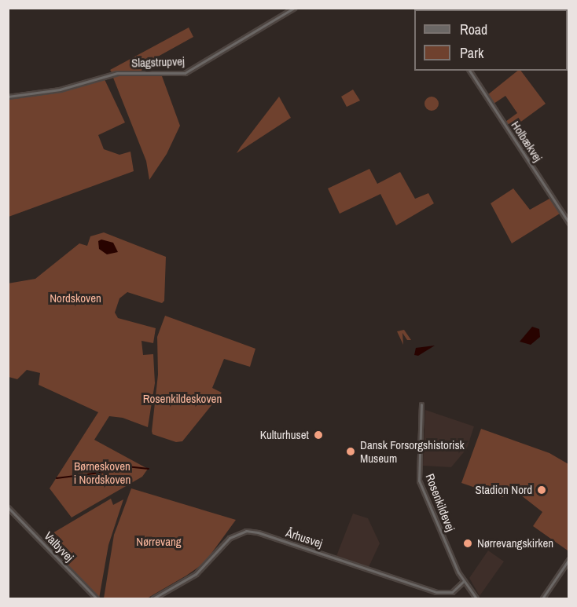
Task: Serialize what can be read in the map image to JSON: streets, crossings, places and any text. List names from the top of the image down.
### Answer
{
  "streets": {
    "street": [
      "Slagstrupvej",
      "Holbækvej",
      "Rosenkildevej",
      "Århusvej",
      "Valbyvej"
    ]
  },
  "crossings": [
    ["Rosenkildevej", "Århusvej"]
  ],
  "parks": [
    "Nordskoven",
    "Rosenkildeskoven",
    "Børneskoven i Nordskoven",
    "Nørrevang"
  ],
  "places": [
    "Kulturhuset",
    "Dansk Forsorgshistorisk Museum",
    "Stadion Nord",
    "Nørrevangskirken"
  ],
  "legend": ["Road", "Park"]
}
